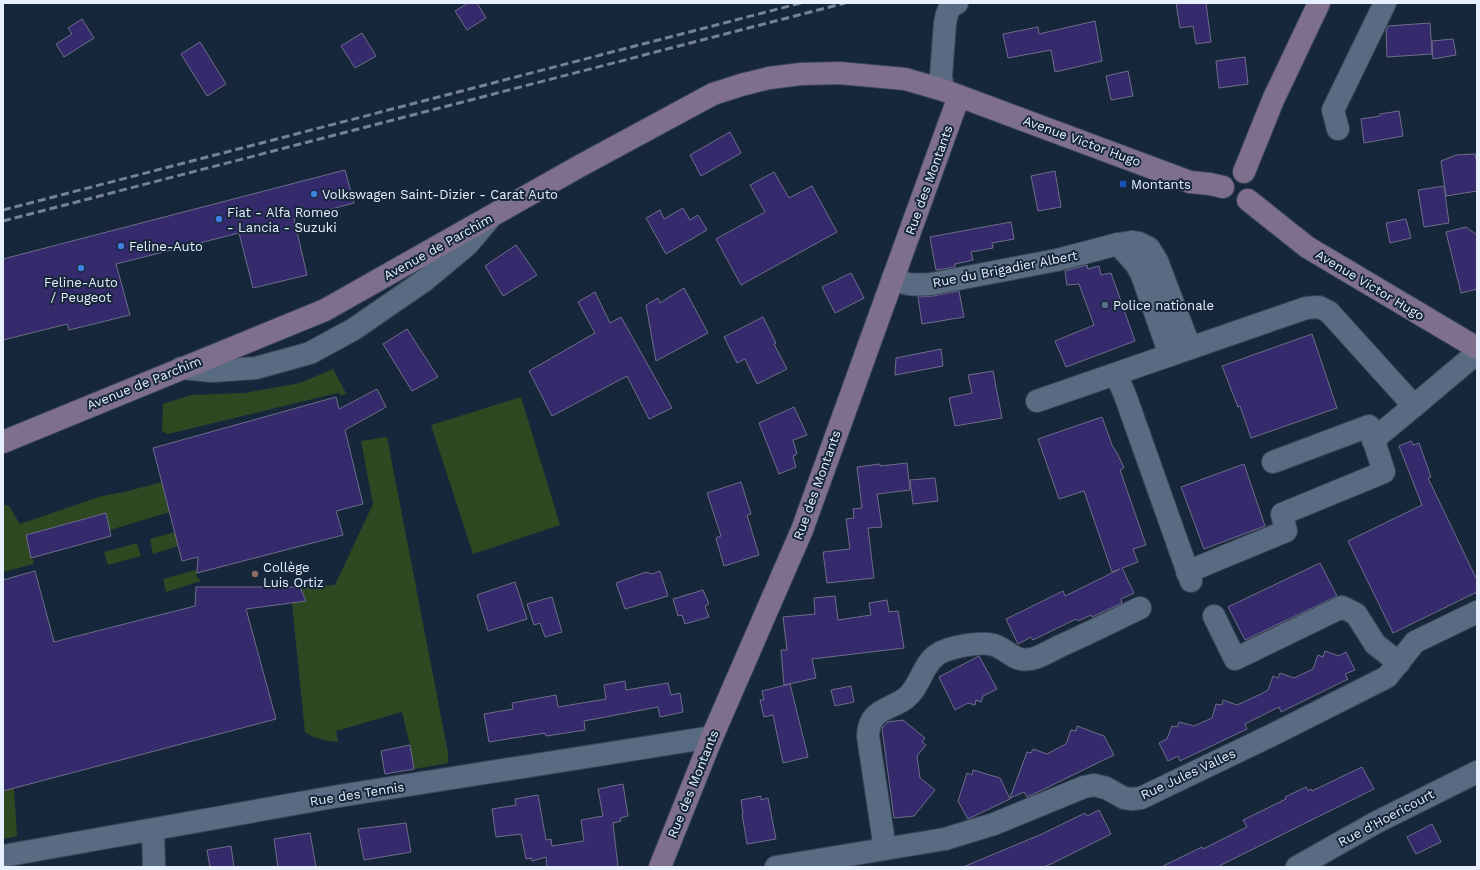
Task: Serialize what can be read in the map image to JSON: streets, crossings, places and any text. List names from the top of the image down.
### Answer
{
  "streets": {
    "street": [
      "Avenue Victor Hugo",
      "Rue des Montants",
      "Avenue de Parchim",
      "Rue du Brigadier Albert",
      "Rue Jules Valles",
      "Rue des Tennis",
      "Rue d'Hoericourt"
    ]
  },
  "crossings": [
    ["Avenue Victor Hugo", "Rue des Montants"],
    ["Avenue Victor Hugo", "Avenue de Parchim"],
    ["Rue des Montants", "Avenue de Parchim"],
    ["Rue des Montants", "Rue du Brigadier Albert"],
    ["Rue des Montants", "Rue des Tennis"]
  ],
  "places": {
    "transit": ["Montants"],
    "other": [
      "Volkswagen Saint-Dizier - Carat Auto",
      "Fiat - Alfa Romeo - Lancia - Suzuki",
      "Feline-Auto",
      "Feline-Auto / Peugeot",
      "Police nationale",
      "Collège Luis Ortiz"
    ]
  }
}
